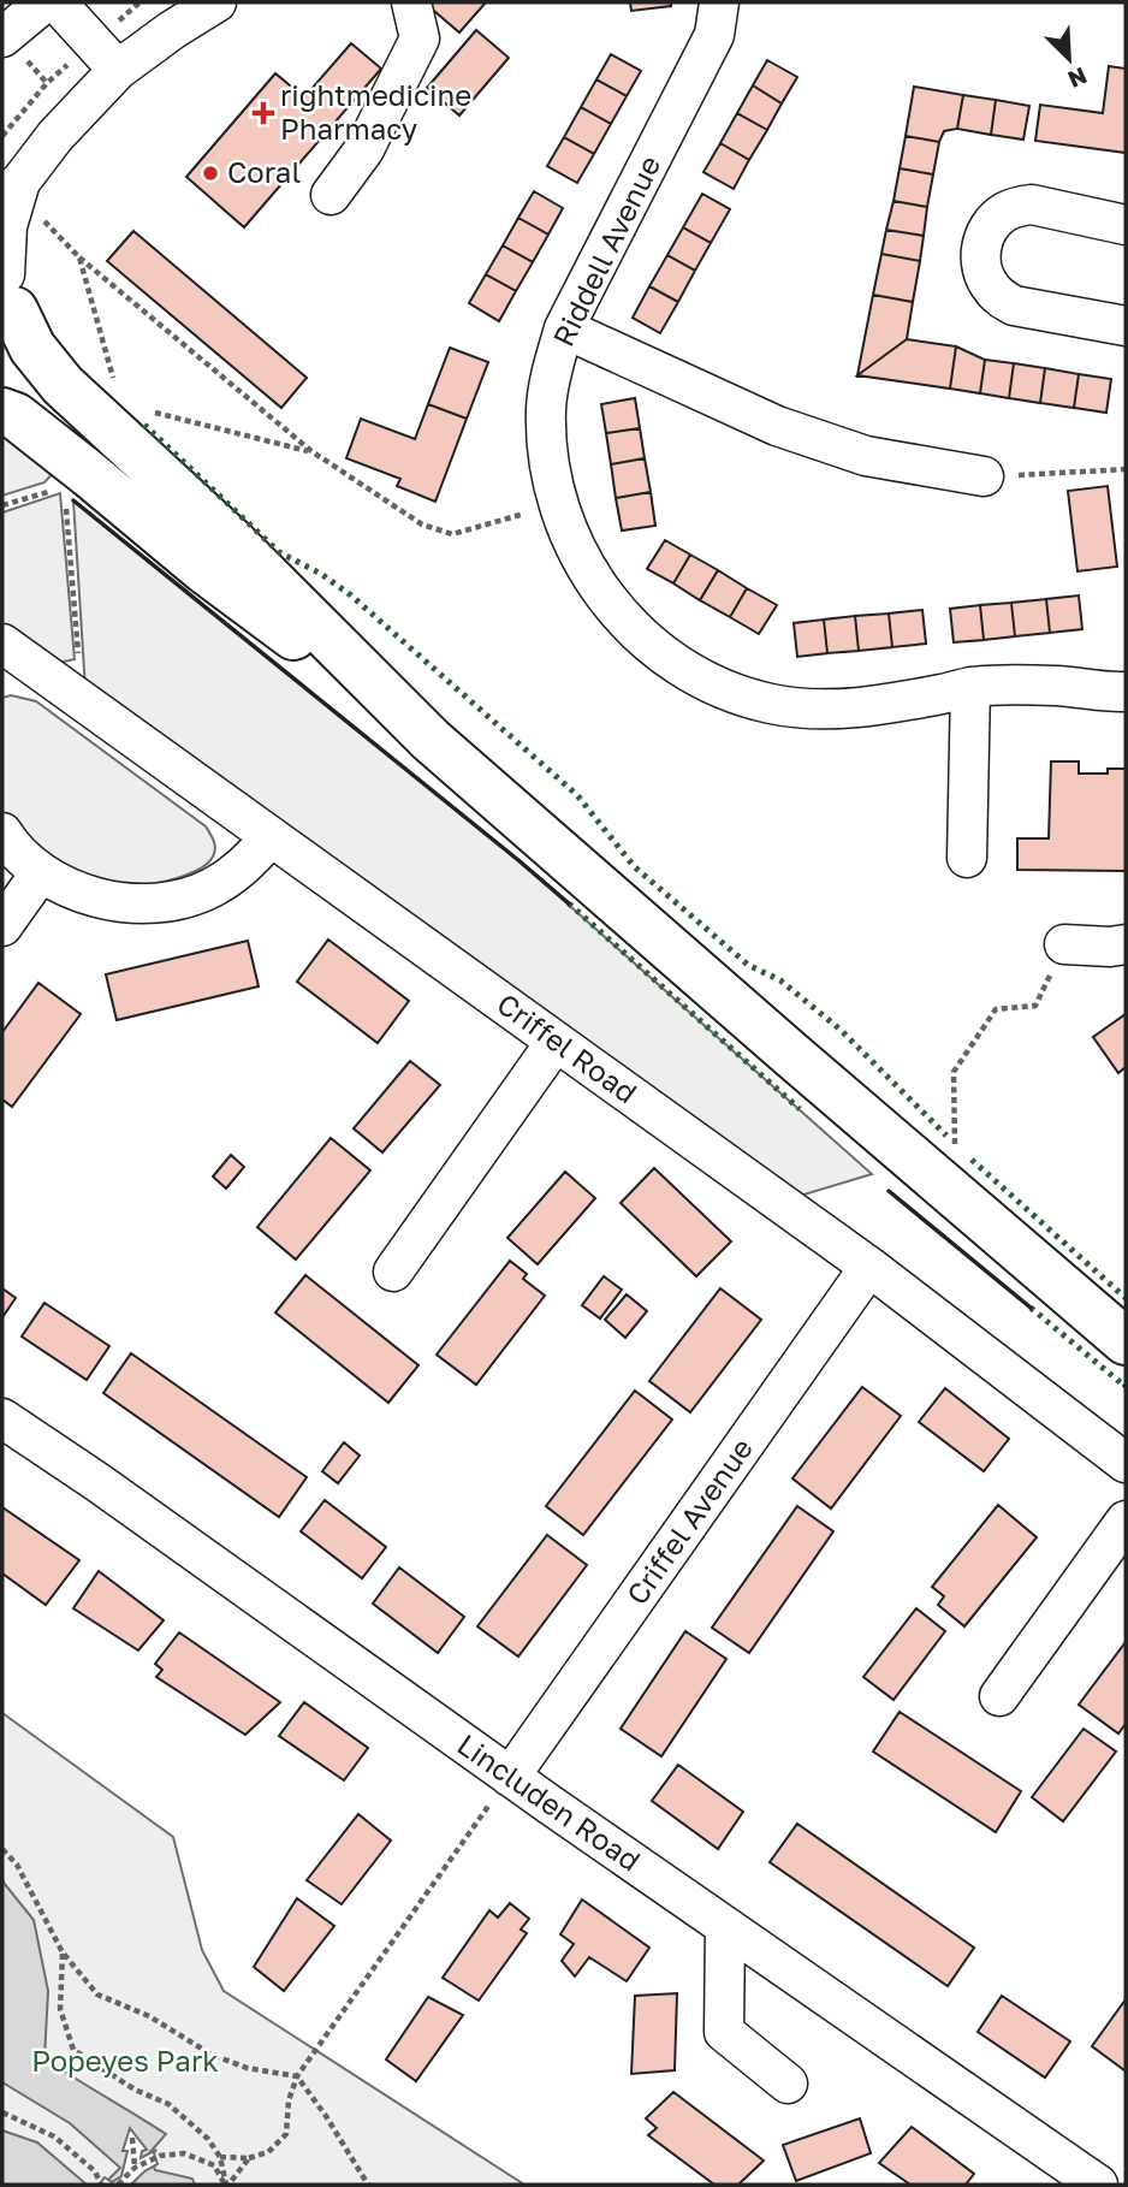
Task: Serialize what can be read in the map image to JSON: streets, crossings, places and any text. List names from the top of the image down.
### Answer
{
  "streets": {
    "street": [
      "Riddell Avenue",
      "Criffel Road",
      "Criffel Avenue",
      "Lincluden Road"
    ]
  },
  "crossings": [
    ["Criffel Road", "Criffel Avenue"],
    ["Criffel Avenue", "Lincluden Road"]
  ],
  "parks": ["Popeyes Park"],
  "places": {
    "health": ["rightmedicine Pharmacy"],
    "other": ["Coral"]
  },
  "north": "bottom right"
}
